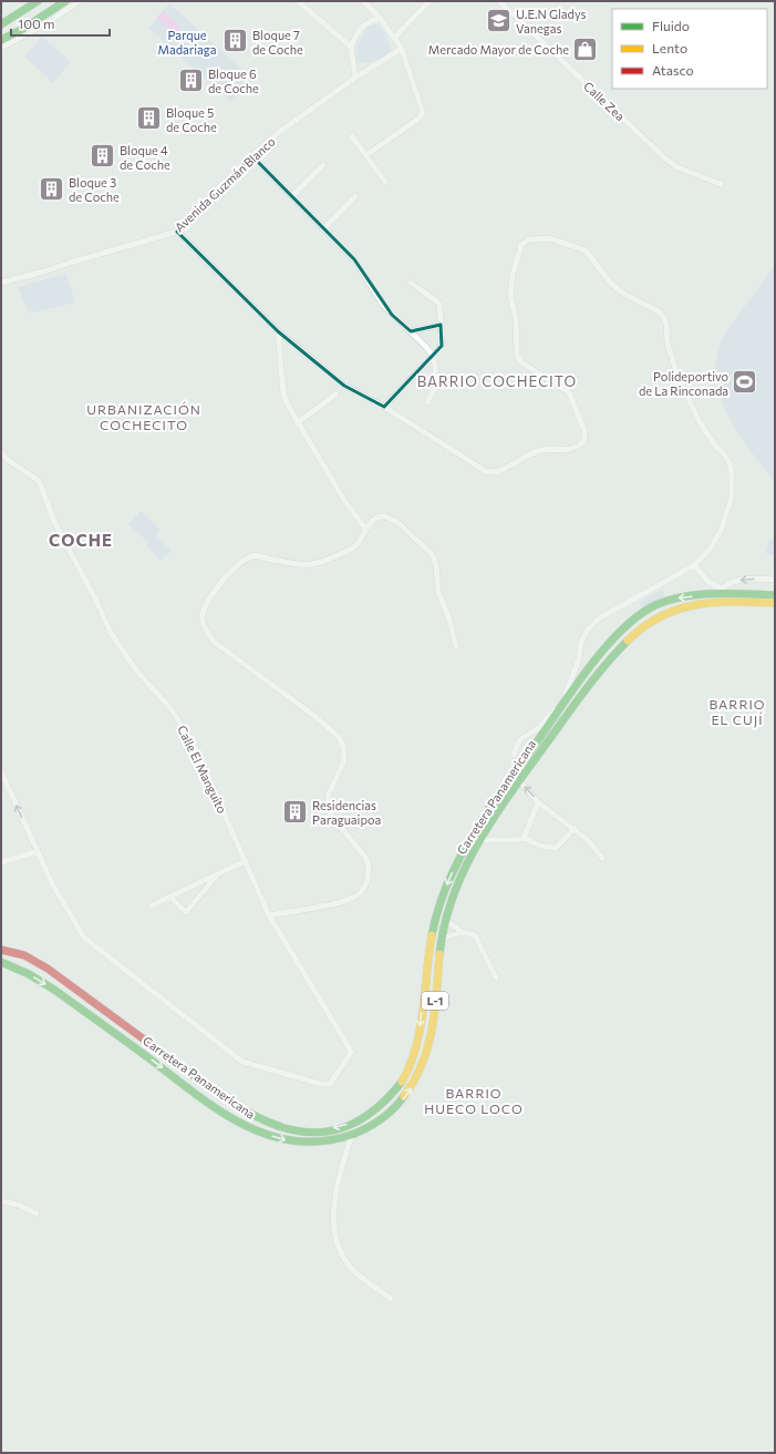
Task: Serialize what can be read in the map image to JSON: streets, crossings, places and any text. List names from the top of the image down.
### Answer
{
  "streets": {
    "main road": ["Carretera Panamericana", "L-1"],
    "street": ["Calle Zea", "Avenida Guzmán Blanco", "Calle El Manguito"]
  },
  "districts": [
    "BARRIO COCHECITO",
    "URBANIZACIÓN COCHECITO",
    "COCHE",
    "BARRIO EL CUJÍ",
    "BARRIO HUECO LOCO"
  ],
  "parks": ["Parque Madariaga"],
  "places": {
    "school or university": ["U.E.N Gladys Vanegas"],
    "building": [
      "Bloque 7 de Coche",
      "Bloque 6 de Coche",
      "Bloque 5 de Coche",
      "Bloque 4 de Coche",
      "Bloque 3 de Coche",
      "Residencias Paraguaipoa"
    ],
    "shop": ["Mercado Mayor de Coche"],
    "sports": ["Polideportivo de La Rinconada"]
  },
  "legend": ["Fluido", "Lento", "Atasco"],
  "scale_bar": "100 m"
}
